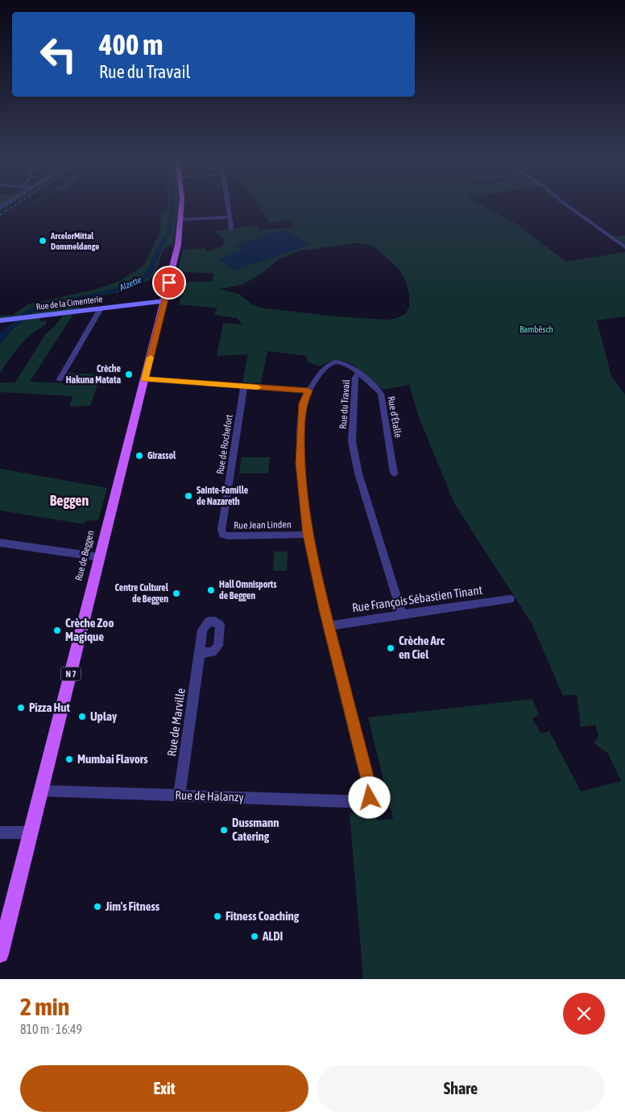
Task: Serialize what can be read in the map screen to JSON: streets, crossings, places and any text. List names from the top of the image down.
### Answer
{
  "streets": {
    "main road": ["Rue de la Cimenterie", "Rue de Beggen", "N 7"],
    "street": [
      "Rue du Travail",
      "Rue d'Étalle",
      "Rue de Rochefort",
      "Rue Jean Linden",
      "Rue François Sébastien Tinant",
      "Rue de Marville",
      "Rue de Halanzy"
    ]
  },
  "crossings": [
    ["Rue de la Cimenterie", "Rue de Beggen"],
    ["Rue du Travail", "Rue d'Étalle"],
    ["Rue du Travail", "Rue Jean Linden"],
    ["Rue du Travail", "Rue François Sébastien Tinant"],
    ["Rue du Travail", "Rue de Halanzy"],
    ["Rue de Rochefort", "Rue Jean Linden"],
    ["Rue de Beggen", "Rue de Halanzy"],
    ["Rue de Marville", "Rue de Halanzy"]
  ],
  "districts": ["Beggen"],
  "water": ["Alzette"],
  "parks": ["Bambësch"],
  "places": [
    "ArcelorMittal Dommeldange",
    "Crèche Hakuna Matata",
    "Girassol",
    "Sainte-Famille de Nazareth",
    "Hall Omnisports de Beggen",
    "Centre Culturel de Beggen",
    "Crèche Zoo Magique",
    "Crèche Arc en Ciel",
    "Pizza Hut",
    "Uplay",
    "Mumbai Flavors",
    "Dussmann Catering",
    "Jim's Fitness",
    "Fitness Coaching",
    "ALDI"
  ],
  "page": {
    "turn": ["400 m", "Rue du Travail"],
    "heading": ["2 min", "810 m · 16:49"],
    "buttons": ["Exit", "Share"]
  }
}
